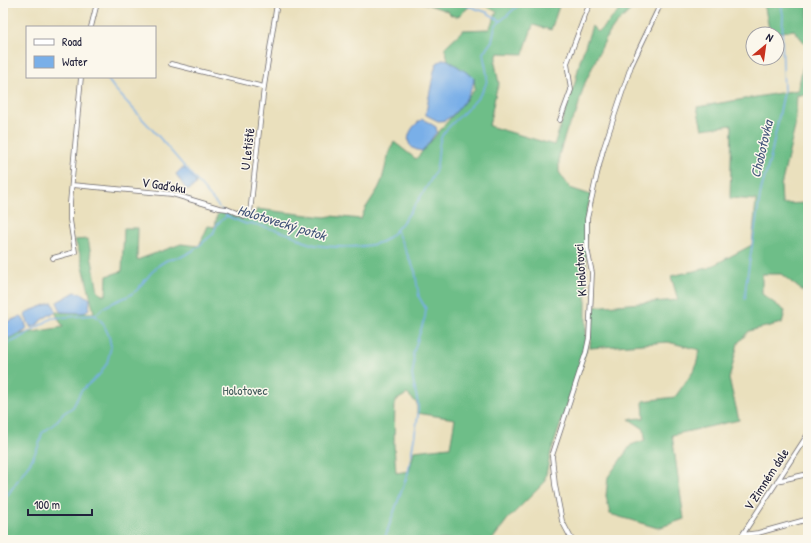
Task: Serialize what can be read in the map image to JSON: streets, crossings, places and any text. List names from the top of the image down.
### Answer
{
  "streets": {
    "street": [
      "U Letiště",
      "V Gaďoku",
      "K Holotovci",
      "V Zimném dole"
    ]
  },
  "crossings": [
    ["U Letiště", "V Gaďoku"]
  ],
  "water": ["Chobotovka", "Holotovecký potok"],
  "parks": ["Holotovec"],
  "legend": ["Road", "Water"],
  "scale_bar": "100 m",
  "north": "top right"
}
